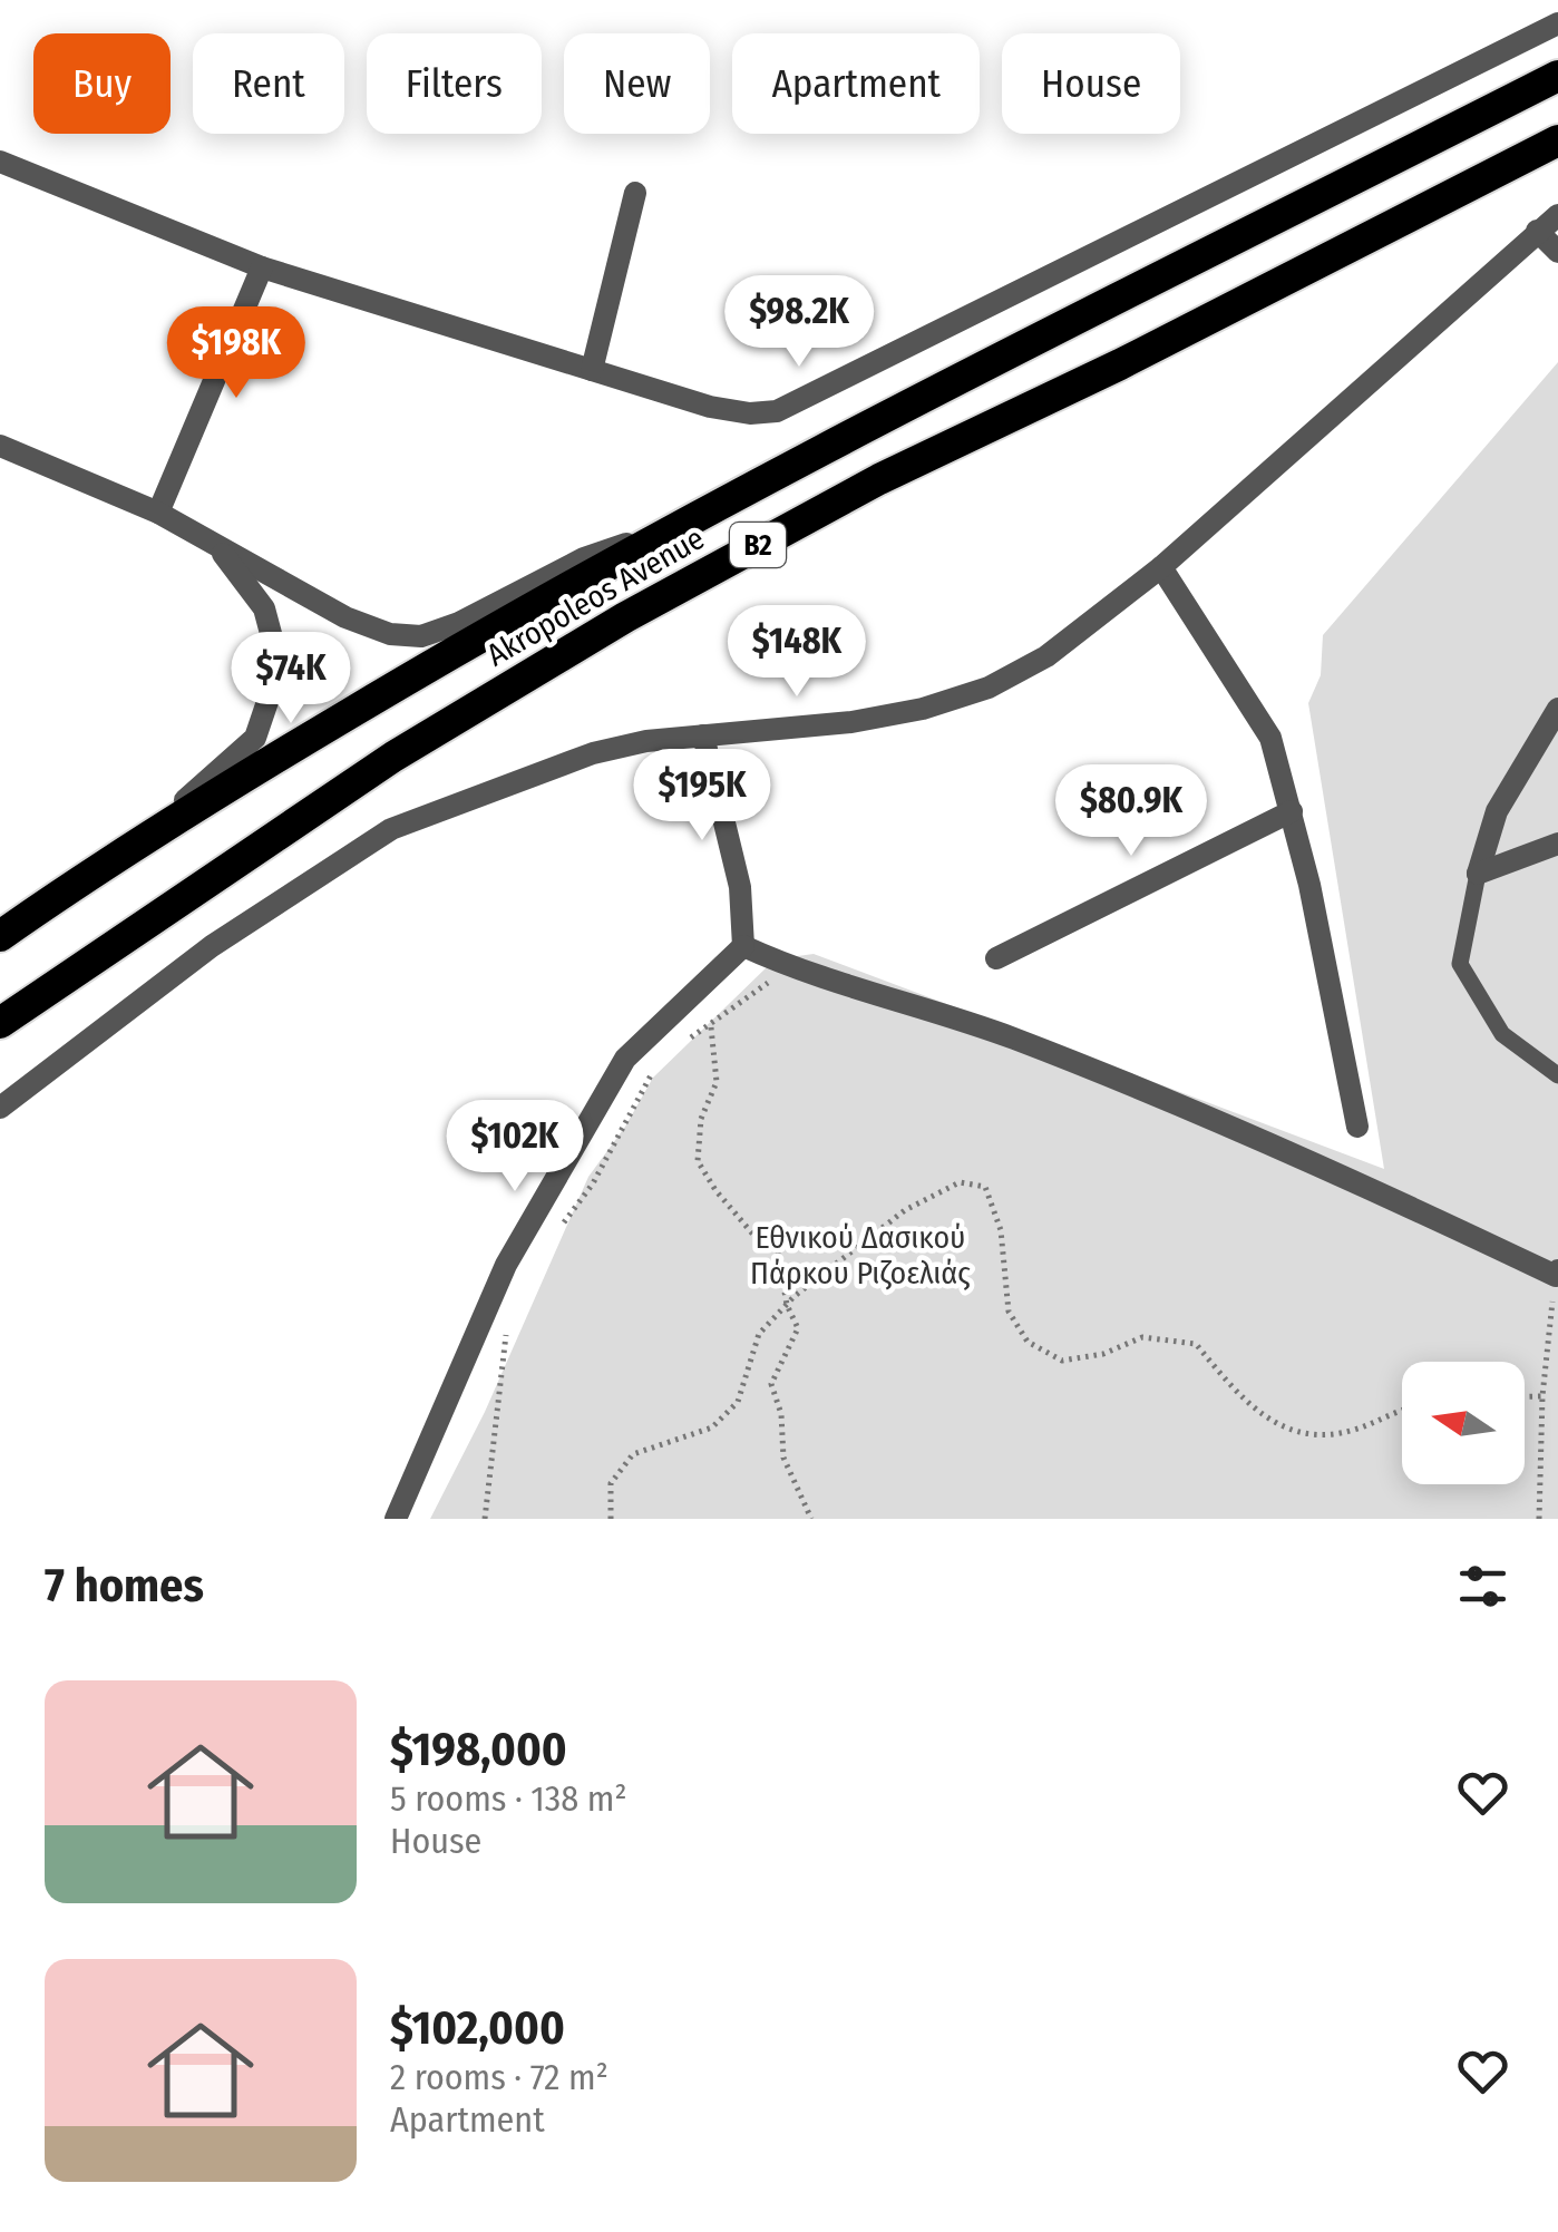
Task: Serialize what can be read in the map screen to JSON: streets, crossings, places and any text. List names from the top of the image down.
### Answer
{
  "streets": {
    "highway": ["B2", "Akropoleos Avenue"]
  },
  "parks": ["Εθνικού Δασικού Πάρκου Ριζοελιάς"],
  "north": "left",
  "page": {
    "chip": [
      "Buy",
      "Rent",
      "Filters",
      "New",
      "Apartment",
      "House"
    ],
    "price": [
      "$98.2K",
      "$198K",
      "$148K",
      "$74K",
      "$195K",
      "$80.9K",
      "$102K"
    ],
    "heading": "7 homes",
    "list": [
      {
        "name": "$198,000",
        "note": "5 rooms · 138 m² · House"
      },
      {
        "name": "$102,000",
        "note": "2 rooms · 72 m² · Apartment"
      }
    ]
  }
}
